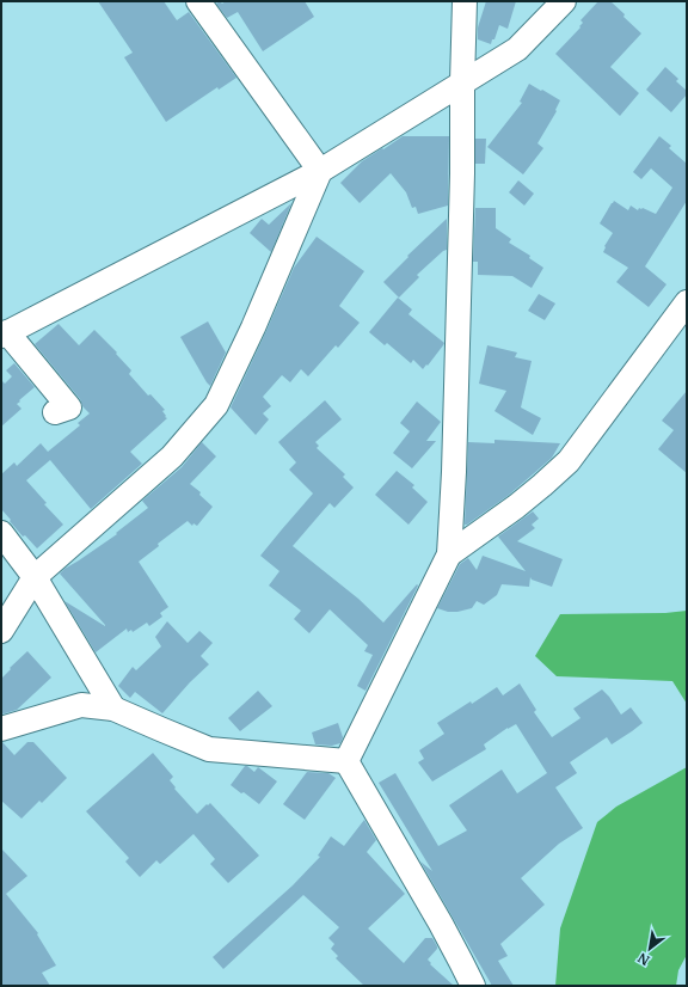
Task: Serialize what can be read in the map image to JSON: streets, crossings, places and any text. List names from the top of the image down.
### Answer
{
  "north": "bottom left"
}
